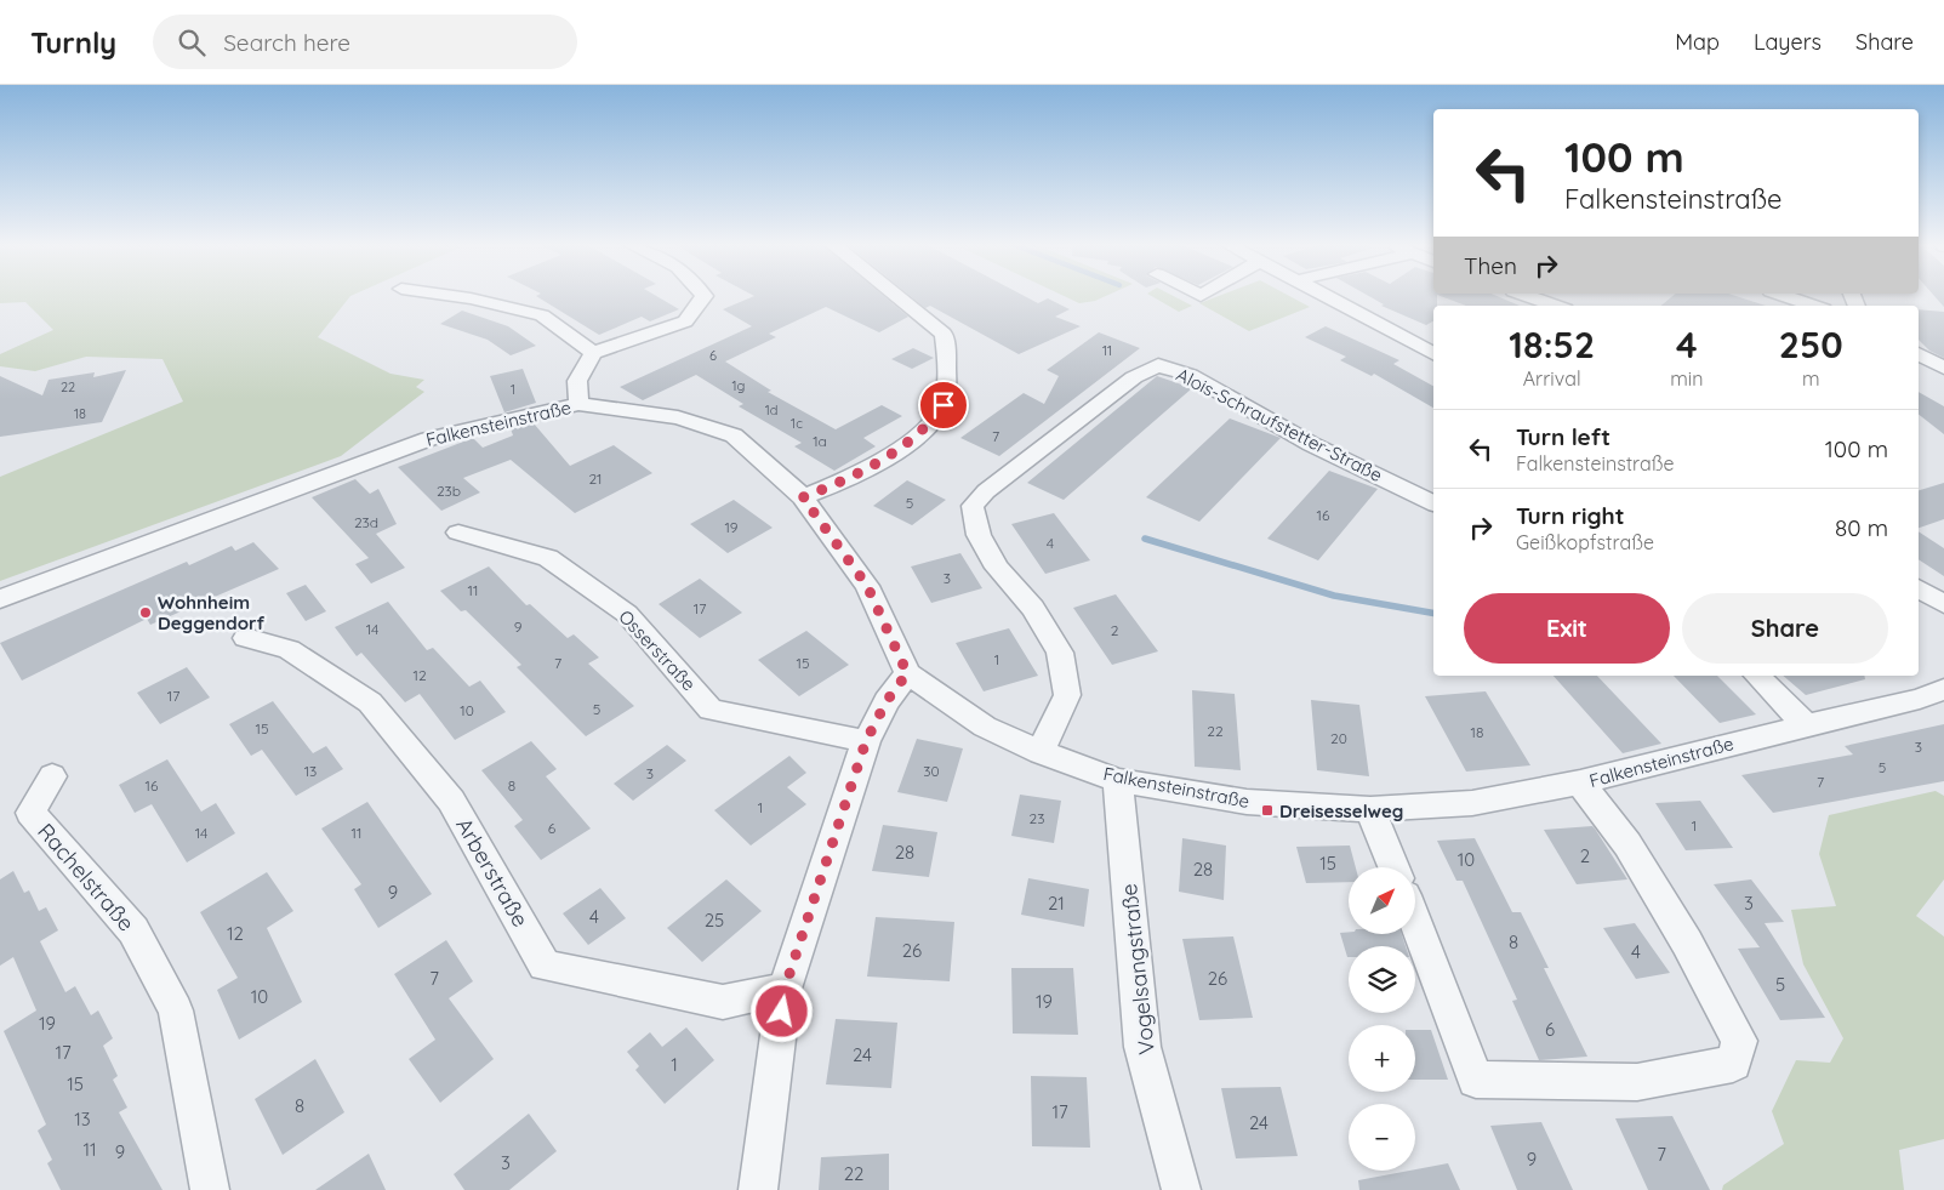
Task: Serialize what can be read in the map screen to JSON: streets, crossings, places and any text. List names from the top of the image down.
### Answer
{
  "streets": {
    "street": [
      "Falkensteinstraße",
      "Alois-Schraufstetter-Straße",
      "Osserstraße",
      "Arberstraße",
      "Rachelstraße",
      "Vogelsangstraße"
    ]
  },
  "crossings": [
    ["Falkensteinstraße", "Alois-Schraufstetter-Straße"],
    ["Falkensteinstraße", "Vogelsangstraße"]
  ],
  "places": {
    "other": ["Wohnheim Deggendorf"],
    "transit": ["Dreisesselweg"]
  },
  "house_numbers": [
    "11",
    "6",
    "1g",
    "22",
    "1",
    "1d",
    "18",
    "1c",
    "7",
    "1a",
    "21",
    "23b",
    "5",
    "16",
    "23d",
    "19",
    "4",
    "3",
    "11",
    "17",
    "9",
    "14",
    "2",
    "1",
    "7",
    "15",
    "12",
    "17",
    "5",
    "10",
    "15",
    "22",
    "18",
    "20",
    "3",
    "5",
    "13",
    "30",
    "3",
    "7",
    "16",
    "8",
    "1",
    "23",
    "1",
    "6",
    "14",
    "11",
    "28",
    "2",
    "10",
    "15",
    "28",
    "9",
    "21",
    "3",
    "4",
    "25",
    "12",
    "8",
    "26",
    "4",
    "7",
    "26",
    "5",
    "10",
    "19",
    "19",
    "6",
    "17",
    "24",
    "1",
    "15",
    "8",
    "17",
    "13",
    "24",
    "11",
    "9",
    "7",
    "9",
    "3",
    "22"
  ],
  "north": "top right",
  "page": {
    "header": "Turnly",
    "search": "Search here",
    "nav": ["Map", "Layers", "Share"],
    "turn": ["100 m", "Falkensteinstraße"],
    "then": "Then",
    "eta": [
      "18:52",
      "Arrival",
      "4",
      "min",
      "250",
      "m"
    ],
    "list": [
      {
        "name": "Turn left",
        "note": "Falkensteinstraße",
        "value": "100 m"
      },
      {
        "name": "Turn right",
        "note": "Geißkopfstraße",
        "value": "80 m"
      }
    ],
    "buttons": ["Exit", "Share"],
    "map_buttons": ["+", "−"]
  }
}
